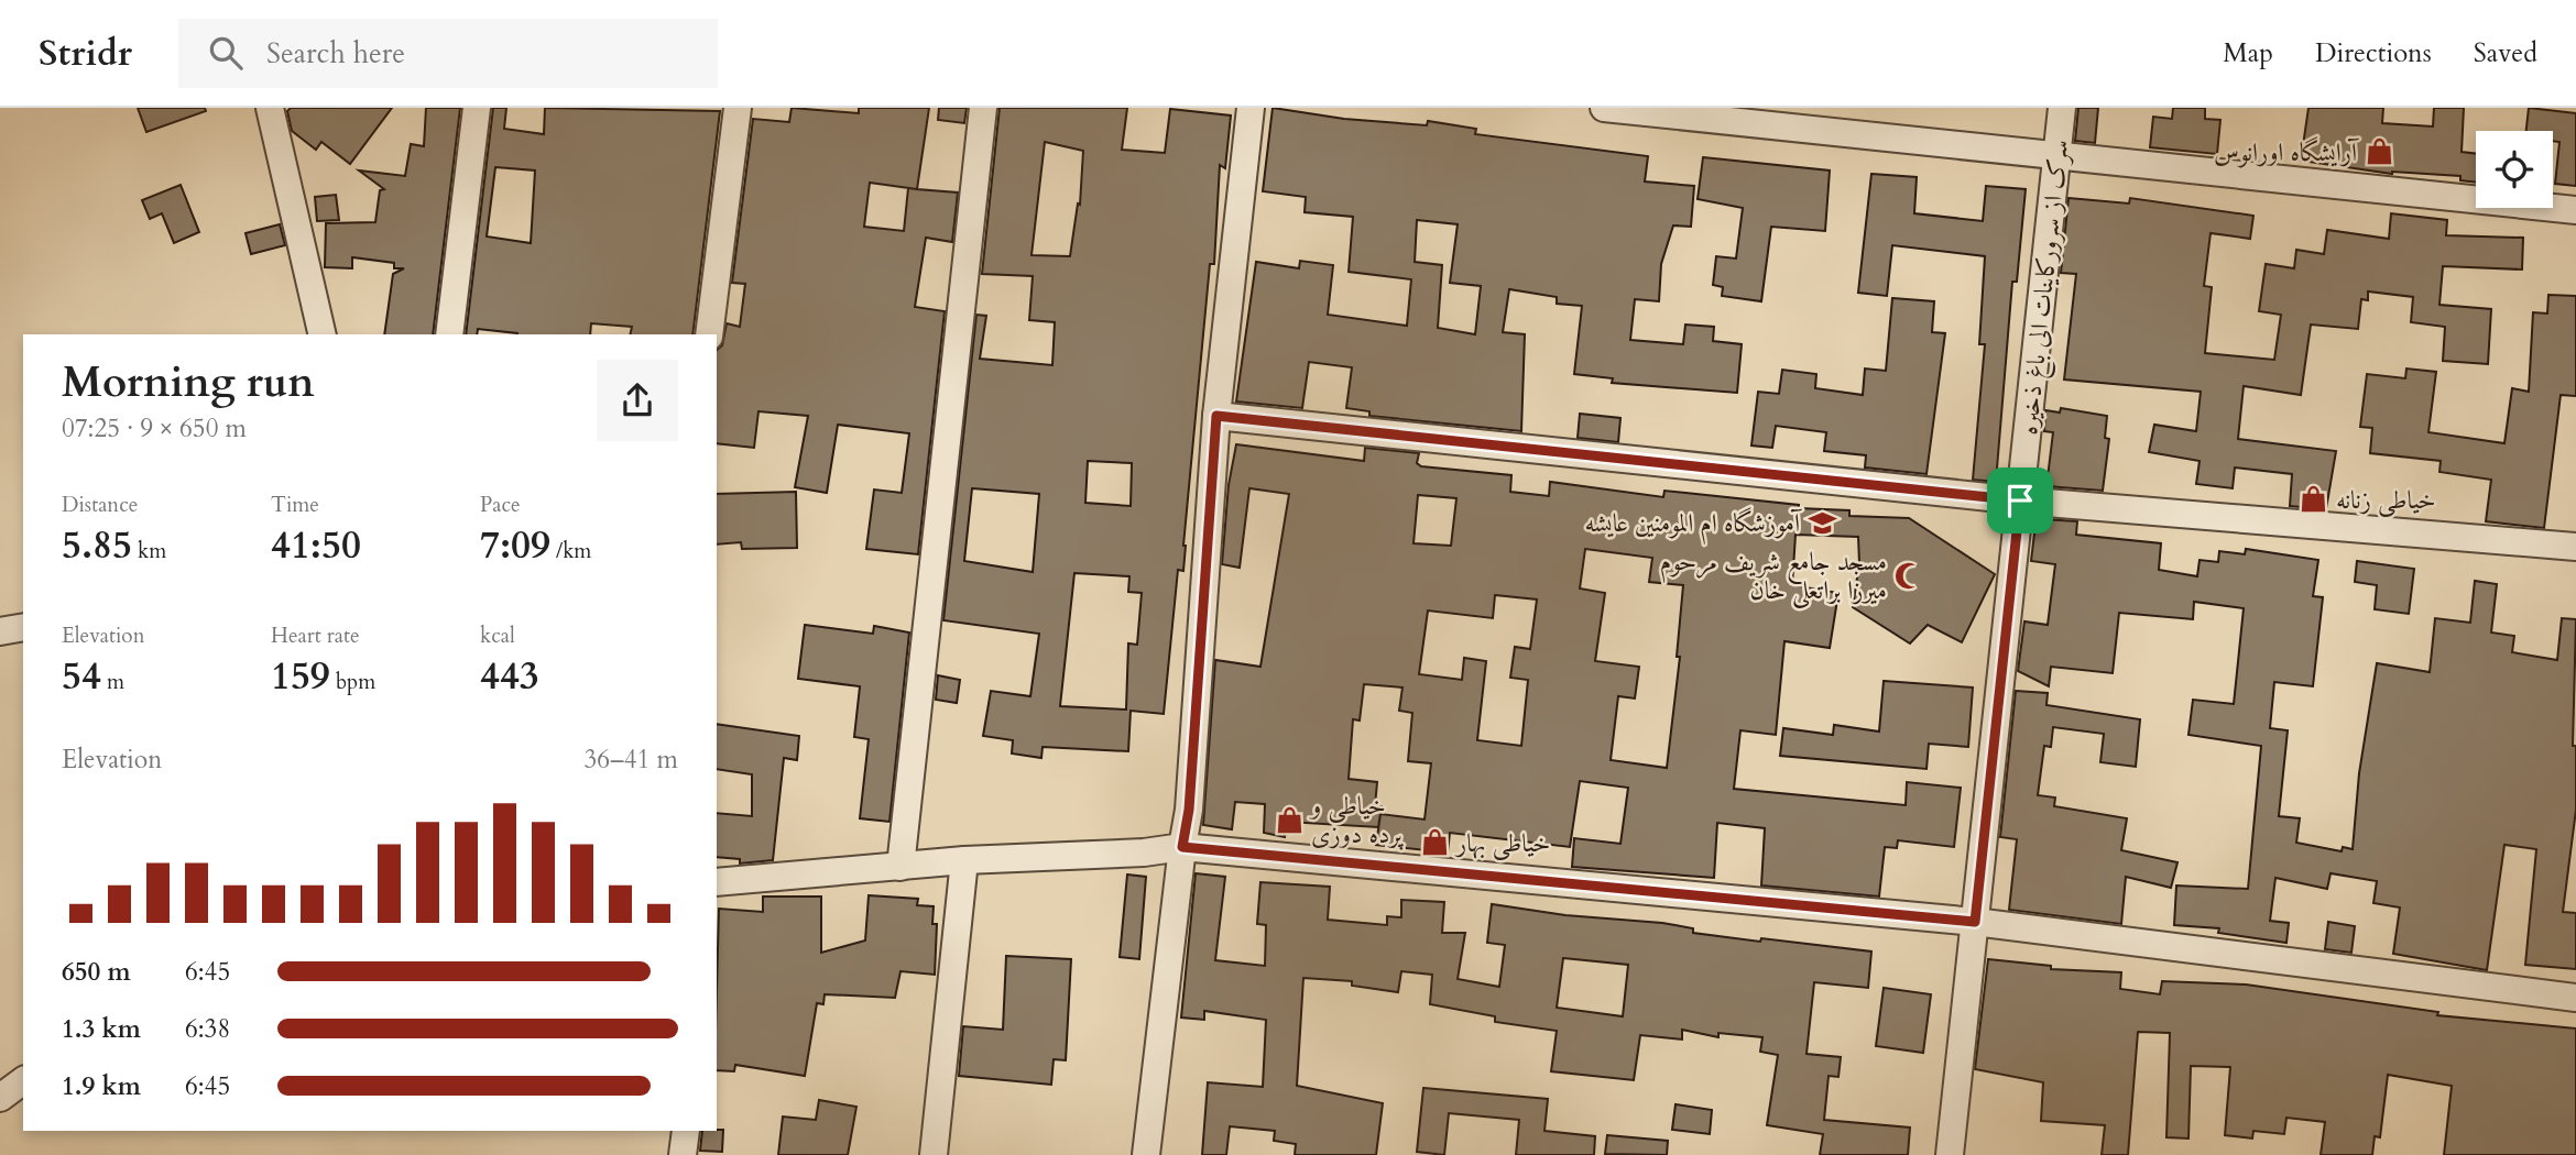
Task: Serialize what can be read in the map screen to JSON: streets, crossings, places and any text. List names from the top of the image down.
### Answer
{
  "streets": {
    "street": ["سرک از سرورکاینات الی باغ ذخیره"]
  },
  "places": {
    "shop": [
      "آرایشگاه اورانوس",
      "خیاطی زنانه",
      "خیاطی و پرده دوزی",
      "خیاطی بهار"
    ],
    "school or university": ["آموزشگاه ام المومنین عایشه"],
    "mosque": ["مسجد جامع شریف مرحوم میرزا براتعلی خان"]
  },
  "page": {
    "header": "Stridr",
    "search": "Search here",
    "nav": ["Map", "Directions", "Saved"],
    "heading": ["Morning run", "07:25 · 9 × 650 m"],
    "stats": [
      ["Distance", "5.85 km"],
      ["Time", "41:50"],
      ["Pace", "7:09 /km"],
      ["Elevation", "54 m"],
      ["Heart rate", "159 bpm"],
      ["kcal", "443"]
    ],
    "chart": ["Elevation", "36–41 m"],
    "list": [
      {
        "name": "650 m",
        "note": "6:45"
      },
      {
        "name": "1.3 km",
        "note": "6:38"
      },
      {
        "name": "1.9 km",
        "note": "6:45"
      }
    ]
  }
}
